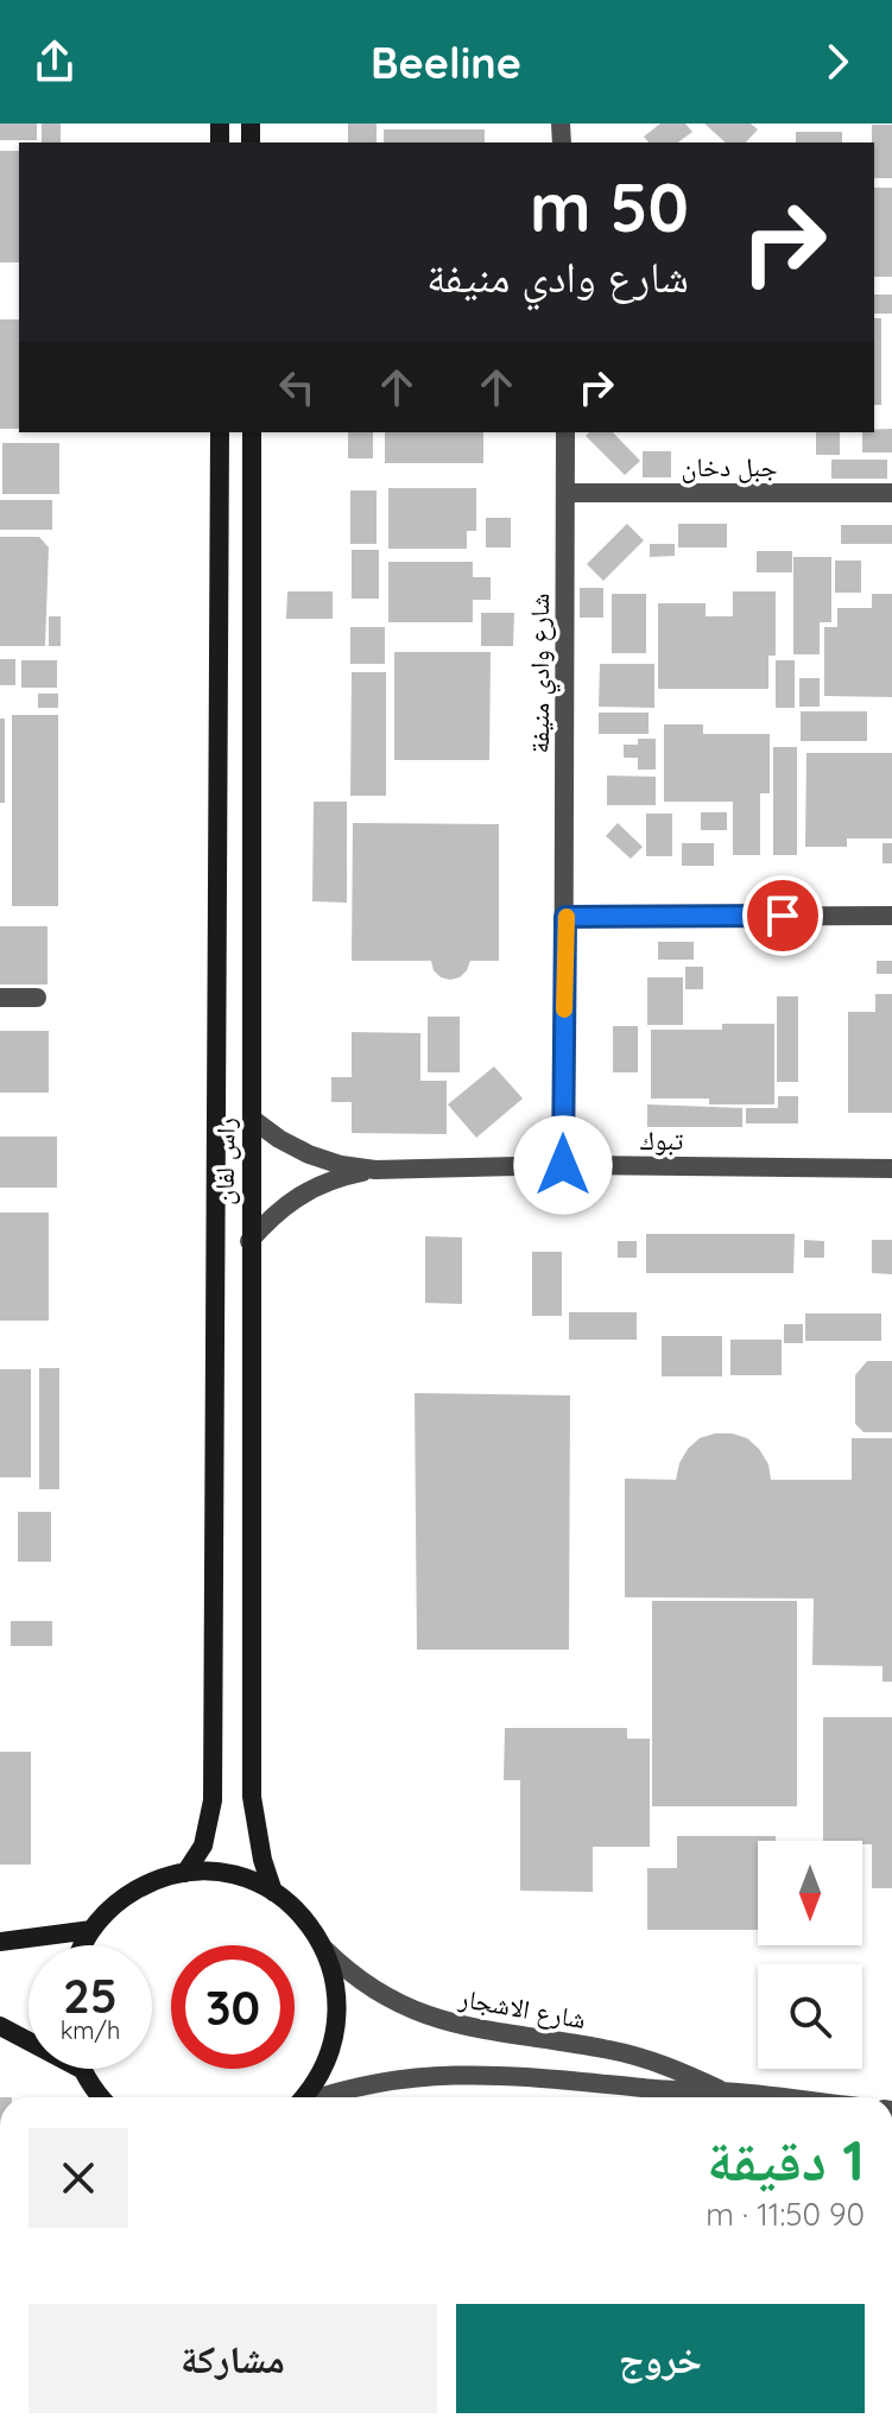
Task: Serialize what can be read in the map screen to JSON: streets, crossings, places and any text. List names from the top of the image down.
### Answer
{
  "streets": {
    "street": [
      "جبل دخان",
      "شارع وادي منيفة",
      "تبوك",
      "راس لفان",
      "شارع الاشجار"
    ]
  },
  "crossings": [
    ["جبل دخان", "شارع وادي منيفة"],
    ["شارع وادي منيفة", "تبوك"],
    ["تبوك", "راس لفان"]
  ],
  "north": "bottom",
  "page": {
    "header": "Beeline",
    "turn": ["50 m", "شارع وادي منيفة"],
    "speed": "25 km/h",
    "limit": "30",
    "heading": ["1 دقيقة", "90 m · 11:50"],
    "buttons": ["خروج", "مشاركة"]
  }
}
